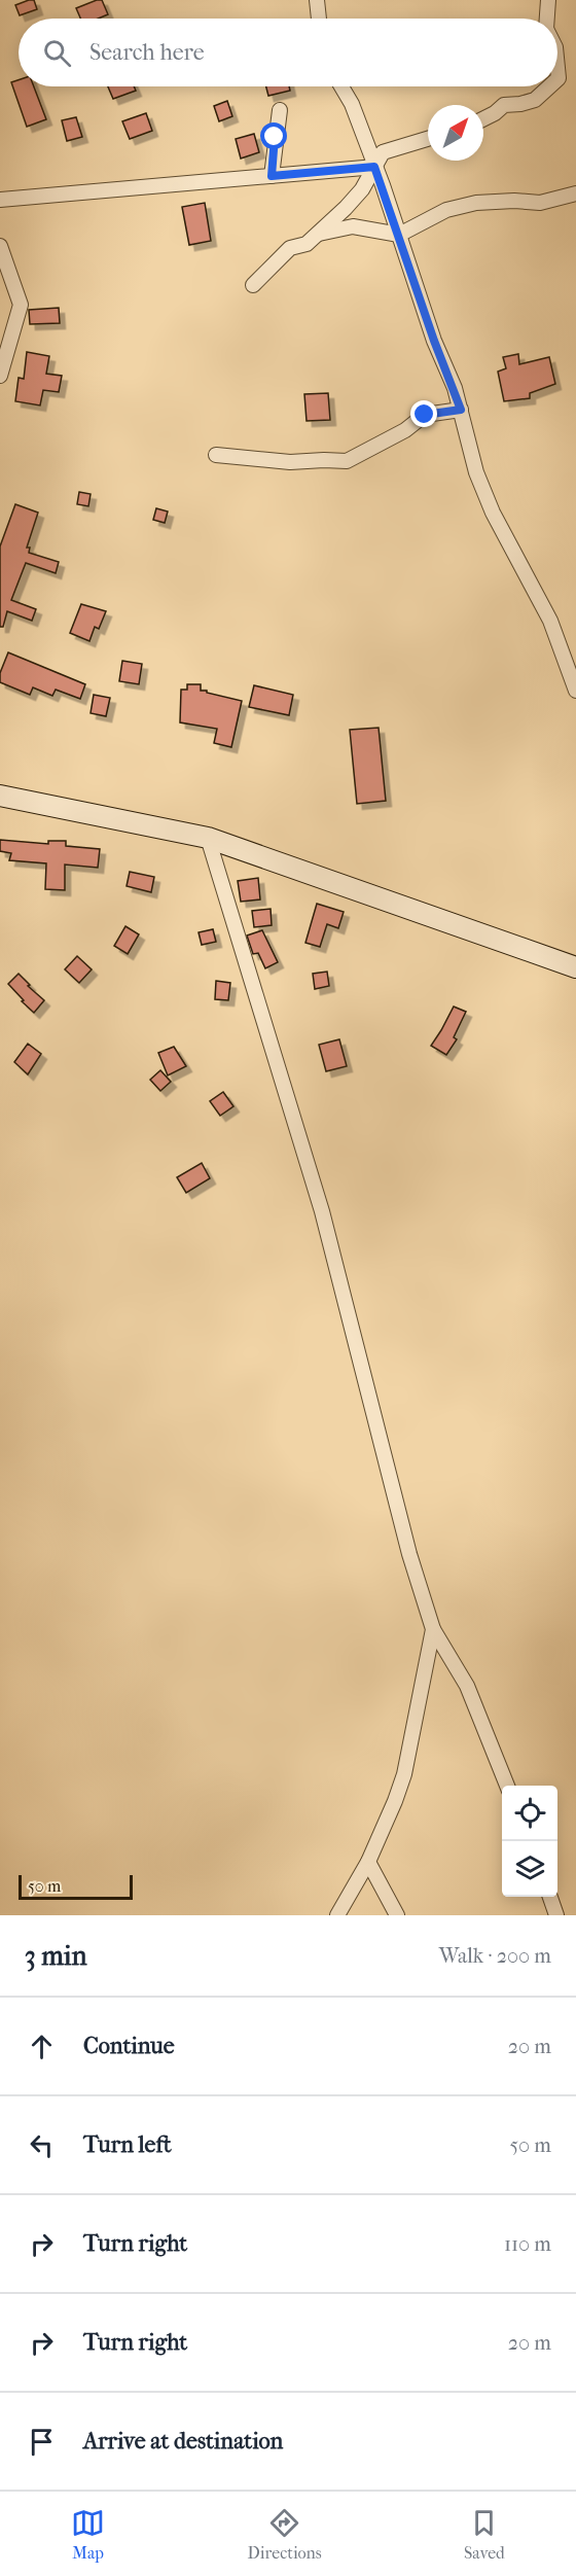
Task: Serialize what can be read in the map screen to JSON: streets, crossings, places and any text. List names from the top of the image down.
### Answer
{
  "scale_bar": "50 m",
  "north": "top right",
  "page": {
    "search": "Search here",
    "scale": "50 m",
    "heading": ["3 min", "Walk · 200 m"],
    "list": [
      ["Continue", "20 m"],
      ["Turn left", "50 m"],
      ["Turn right", "110 m"],
      ["Turn right", "20 m"],
      "Arrive at destination"
    ],
    "nav": ["Map", "Directions", "Saved"]
  }
}
